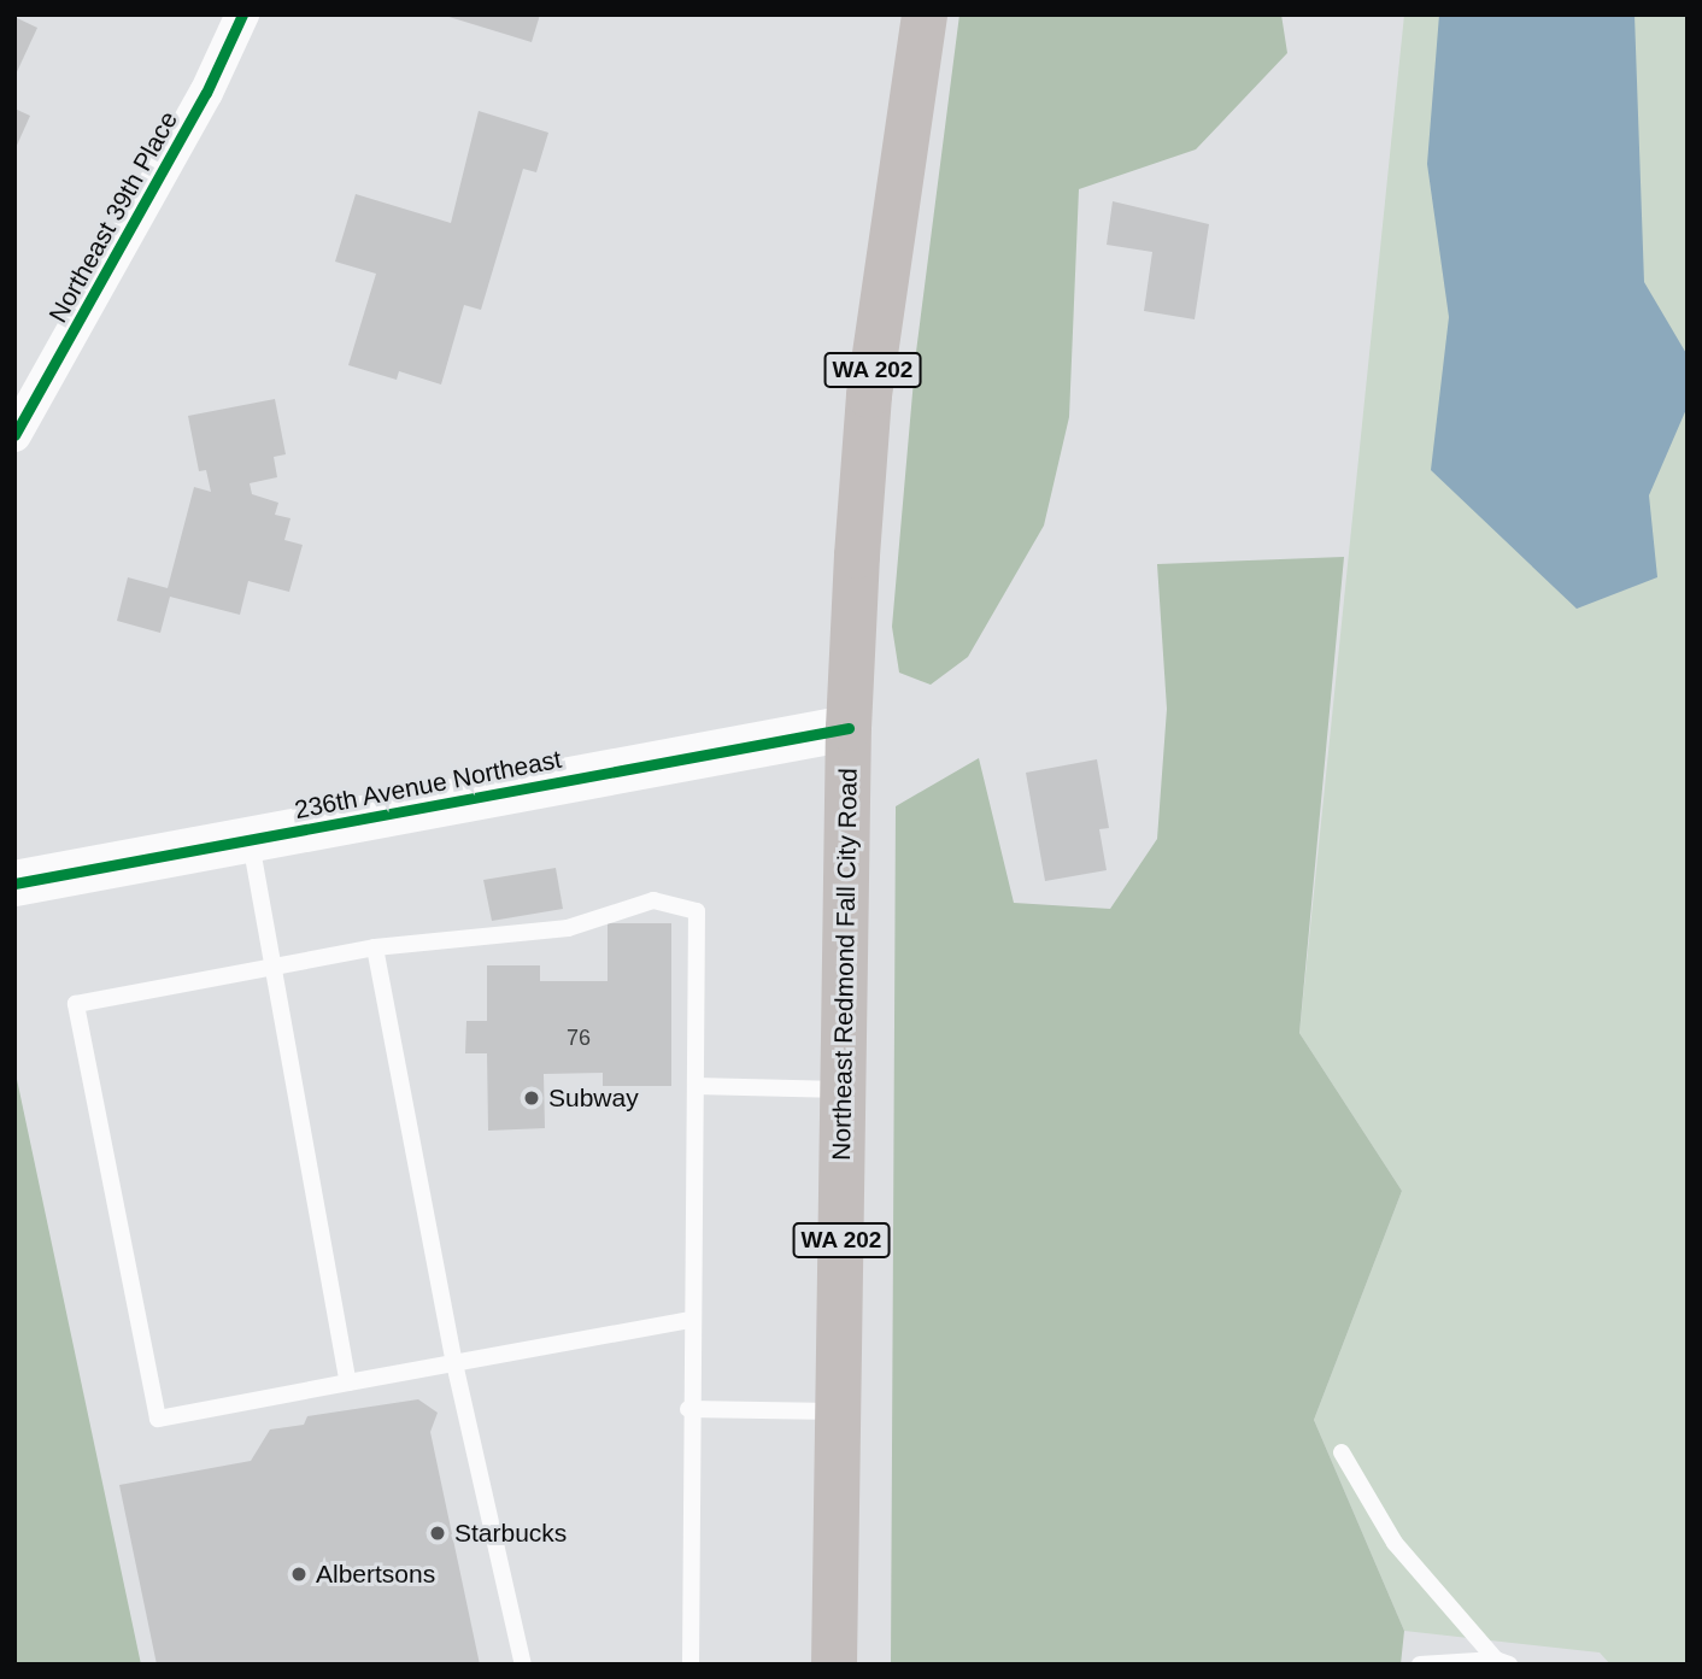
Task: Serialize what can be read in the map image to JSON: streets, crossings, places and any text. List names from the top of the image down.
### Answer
{
  "streets": {
    "main road": ["WA 202", "Northeast Redmond Fall City Road"],
    "street": ["Northeast 39th Place", "236th Avenue Northeast"]
  },
  "crossings": [
    ["236th Avenue Northeast", "Northeast Redmond Fall City Road"]
  ],
  "places": ["Subway", "Starbucks", "Albertsons"],
  "house_numbers": ["76"]
}
